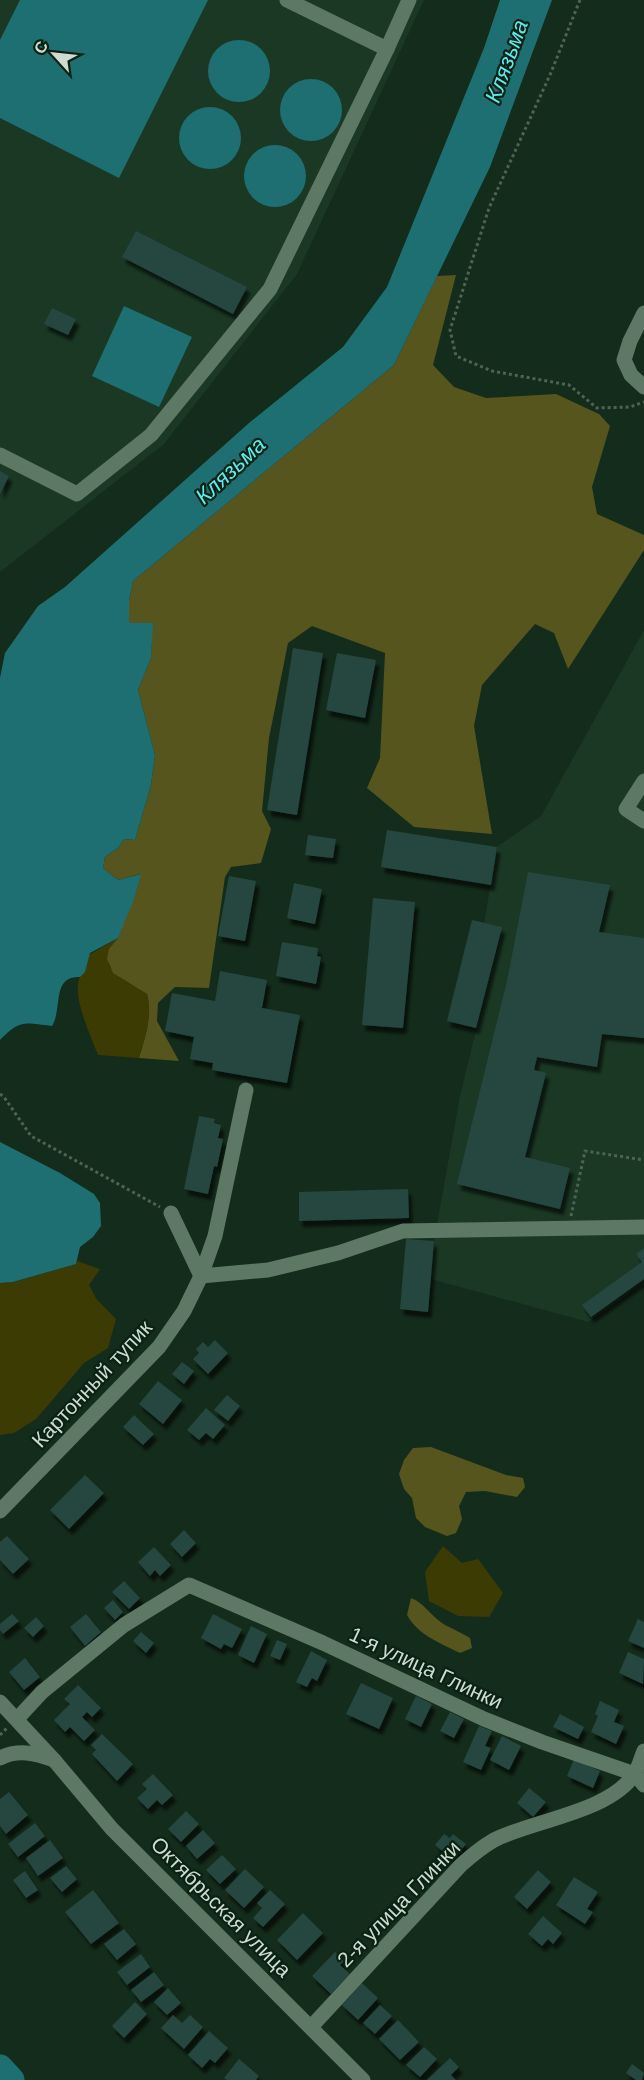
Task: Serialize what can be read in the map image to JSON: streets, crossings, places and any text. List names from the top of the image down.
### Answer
{
  "streets": {
    "street": [
      "Картонный тупик",
      "1-я улица Глинки",
      "2-я улица Глинки",
      "Октябрьская улица"
    ]
  },
  "crossings": [
    ["1-я улица Глинки", "2-я улица Глинки"],
    ["2-я улица Глинки", "Октябрьская улица"]
  ],
  "water": ["Клязьма"],
  "north": "top left"
}
